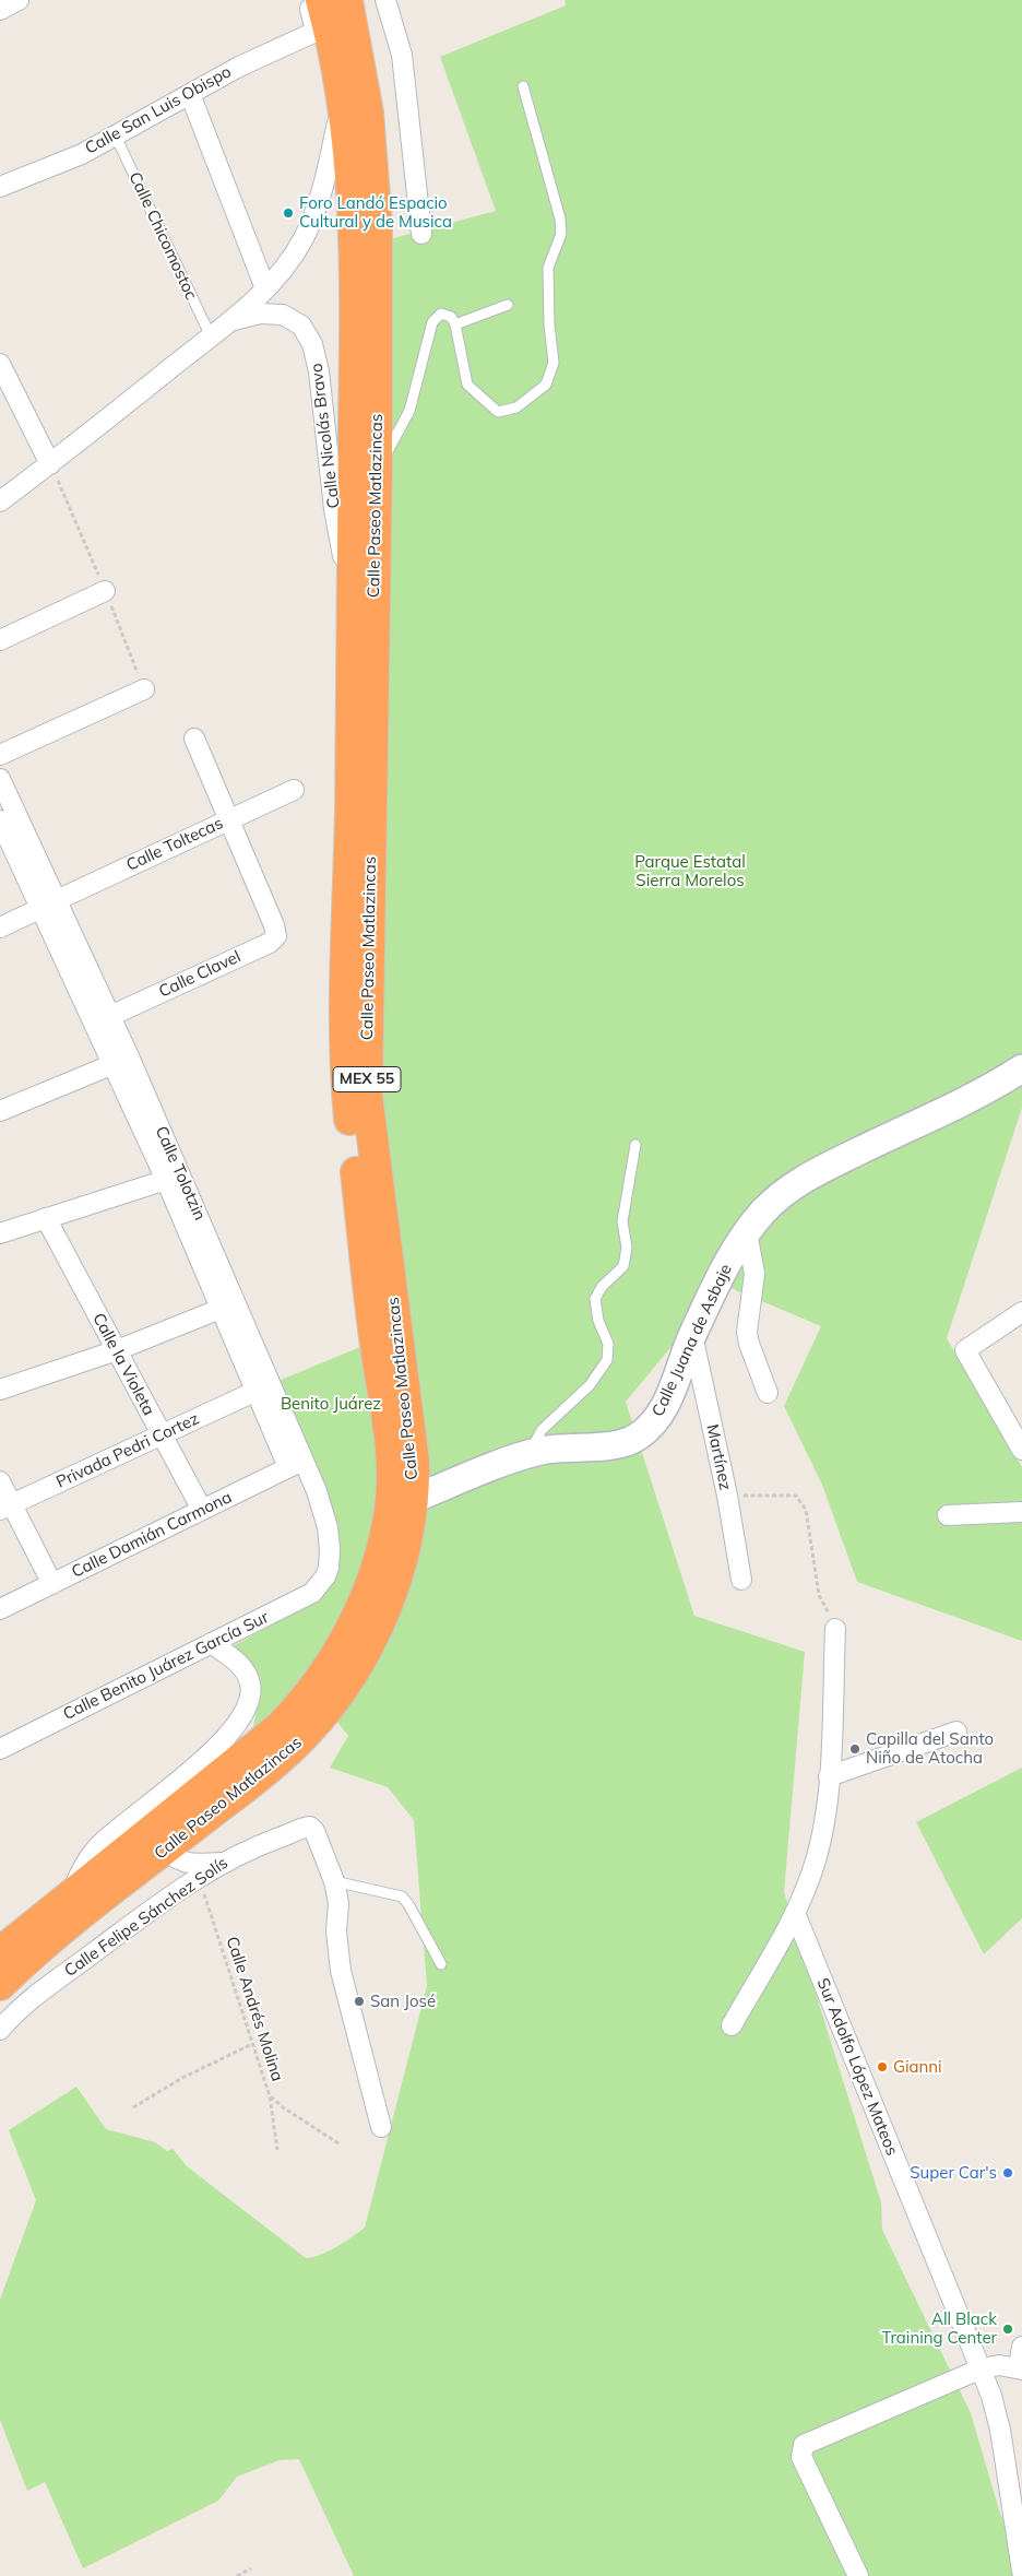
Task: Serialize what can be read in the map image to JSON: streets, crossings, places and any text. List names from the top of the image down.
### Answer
{
  "streets": {
    "highway": ["Calle Paseo Matlazincas", "MEX 55"],
    "street": [
      "Calle San Luis Obispo",
      "Calle Nicolás Bravo",
      "Calle Toltecas",
      "Calle Clavel",
      "Calle Tolotzin",
      "Calle Juana de Asbaje",
      "Calle la Violeta",
      "Privada Pedri Cortez",
      "Martínez",
      "Calle Damián Carmona",
      "Calle Benito Juárez García Sur",
      "Calle Felipe Sánchez Solís",
      "Sur Adolfo López Mateos"
    ],
    "lane": ["Calle Chicomostoc"],
    "path": ["Calle Andrés Molina"]
  },
  "crossings": [
    ["Calle San Luis Obispo", "Calle Chicomostoc"],
    ["Calle Chicomostoc", "Calle Nicolás Bravo"],
    ["Calle Nicolás Bravo", "Calle Paseo Matlazincas"],
    ["Calle Paseo Matlazincas", "Calle Juana de Asbaje"],
    ["Calle Toltecas", "Calle Clavel"],
    ["Calle Toltecas", "Calle Tolotzin"],
    ["Calle Clavel", "Calle Tolotzin"],
    ["Calle Tolotzin", "Privada Pedri Cortez"],
    ["Calle Tolotzin", "Calle Damián Carmona"],
    ["Calle Tolotzin", "Calle Benito Juárez García Sur"],
    ["Calle Juana de Asbaje", "Martínez"],
    ["Calle la Violeta", "Privada Pedri Cortez"],
    ["Calle la Violeta", "Calle Damián Carmona"],
    ["Calle Felipe Sánchez Solís", "Calle Andrés Molina"]
  ],
  "parks": ["Parque Estatal Sierra Morelos", "Benito Juárez"],
  "places": [
    "Foro Landó Espacio Cultural y de Musica",
    "Capilla del Santo Niño de Atocha",
    "San José",
    "Gianni",
    "Super Car's",
    "All Black Training Center"
  ]
}
